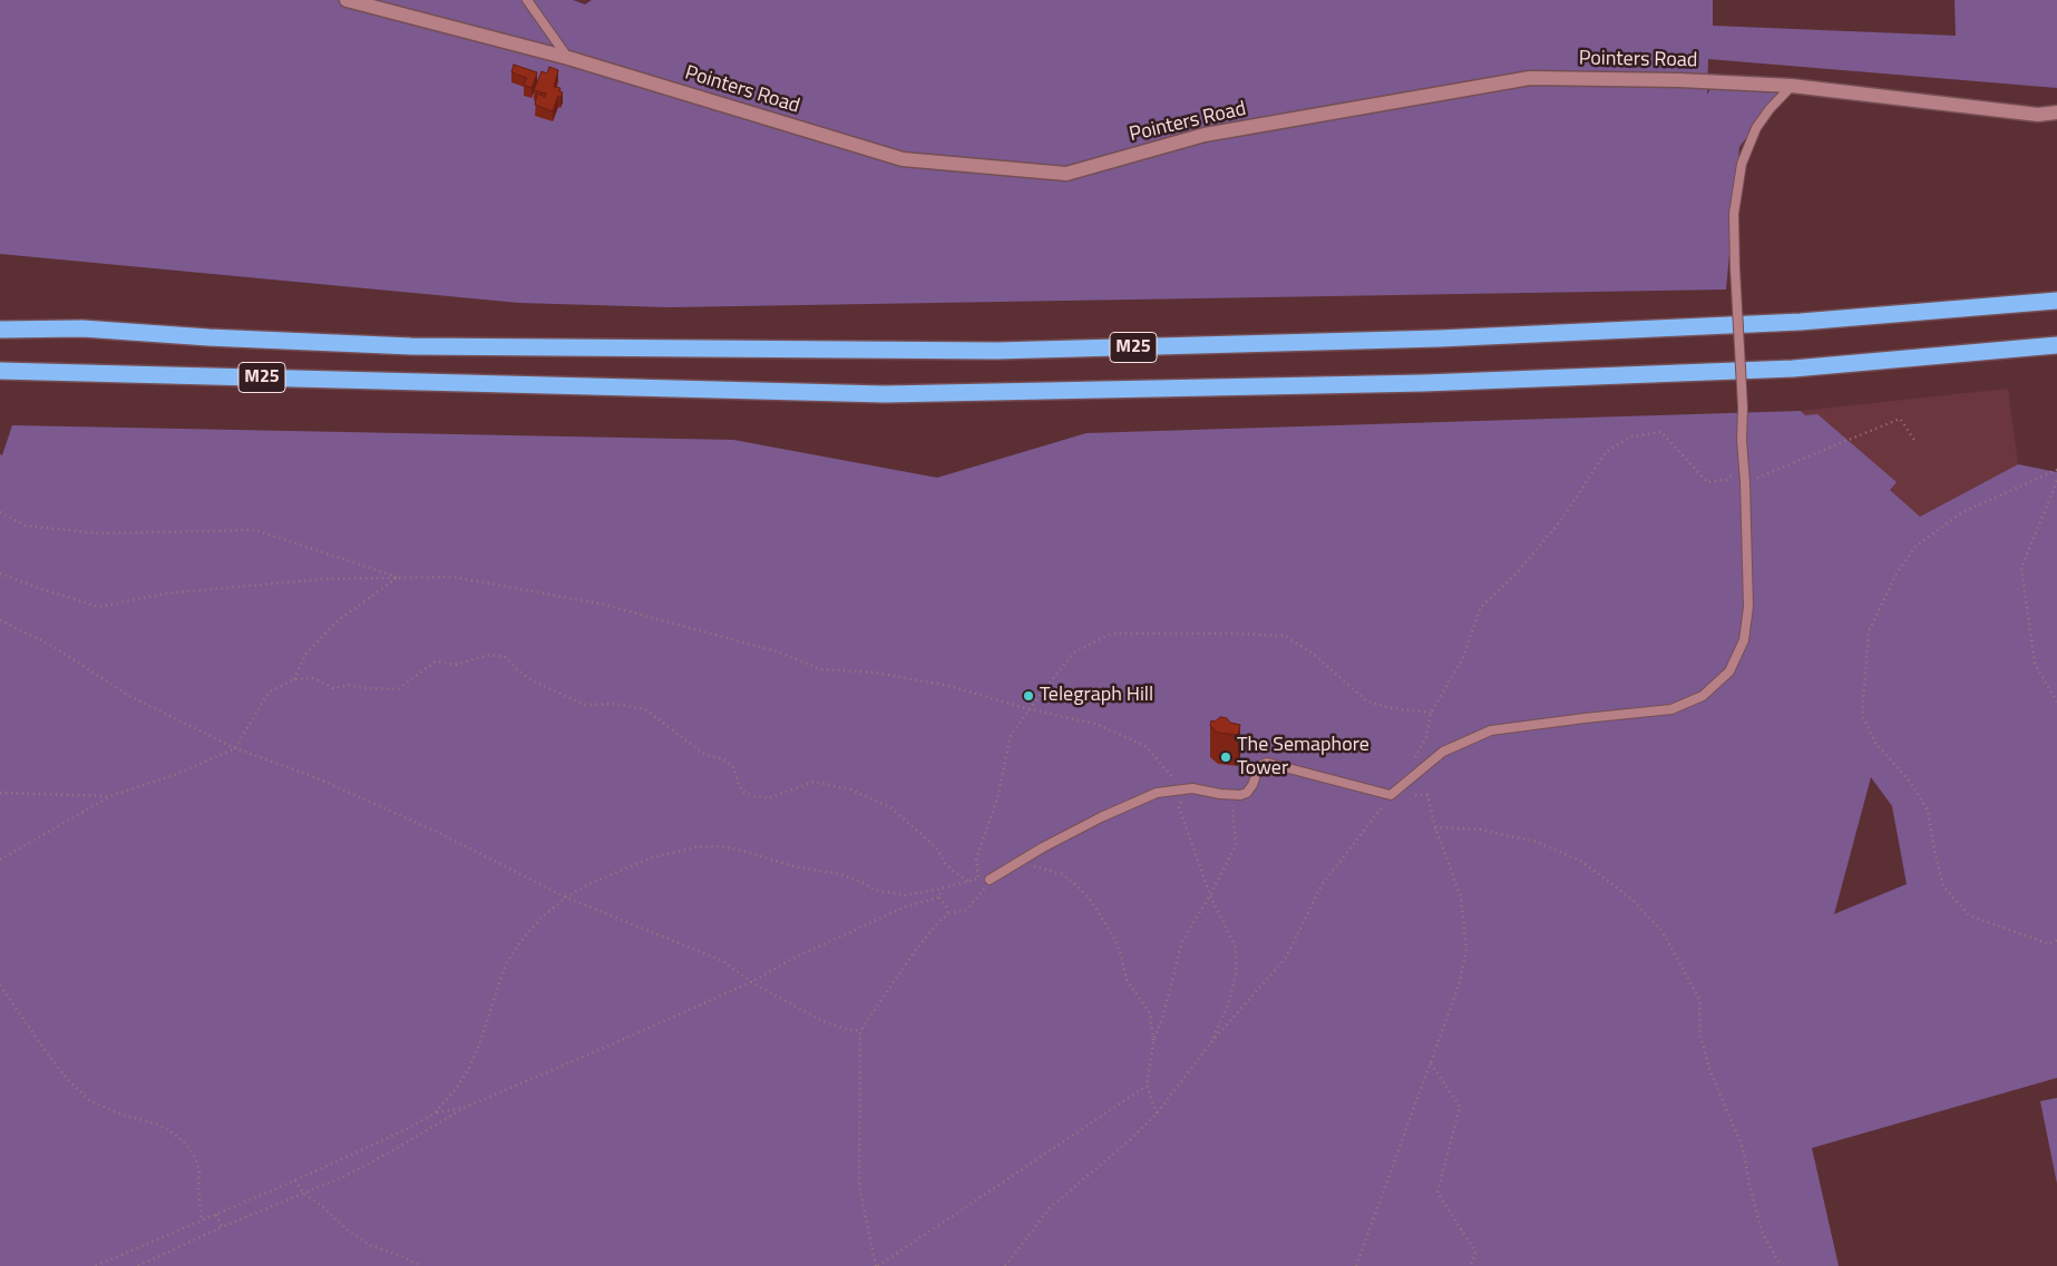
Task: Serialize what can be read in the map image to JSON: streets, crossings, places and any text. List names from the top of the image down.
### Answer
{
  "streets": {
    "highway": ["M25"],
    "street": ["Pointers Road"]
  },
  "places": ["Telegraph Hill", "The Semaphore Tower"]
}
